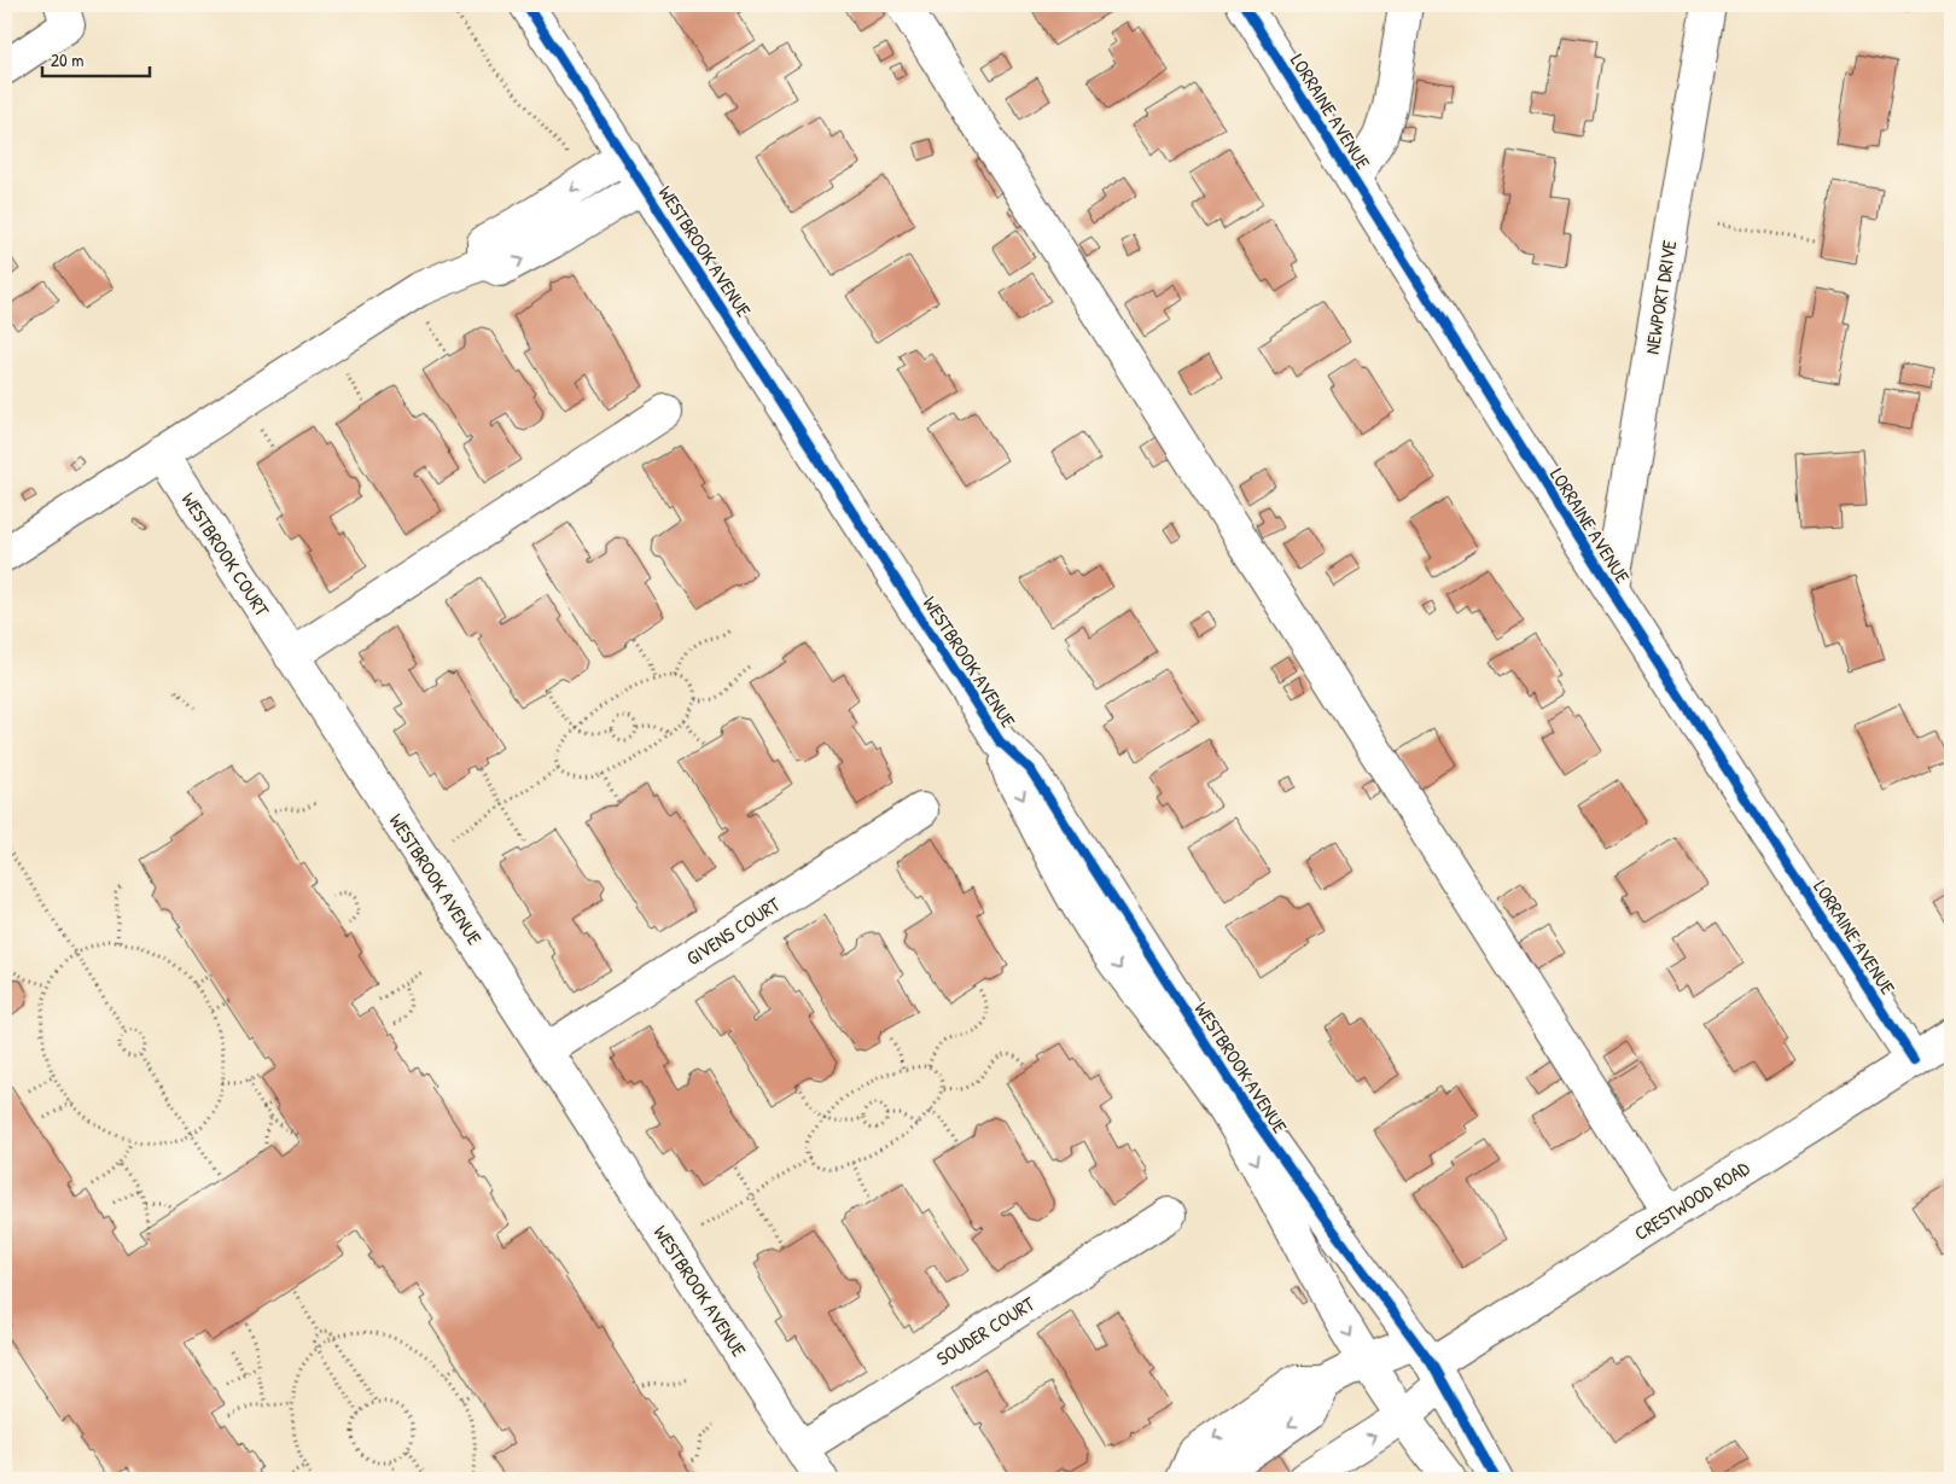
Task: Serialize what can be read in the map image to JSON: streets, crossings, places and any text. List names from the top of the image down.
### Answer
{
  "streets": {
    "street": [
      "LORRAINE AVENUE",
      "WESTBROOK AVENUE",
      "NEWPORT DRIVE",
      "WESTBROOK COURT",
      "GIVENS COURT",
      "CRESTWOOD ROAD",
      "SOUDER COURT"
    ]
  },
  "crossings": [
    ["LORRAINE AVENUE", "NEWPORT DRIVE"],
    ["LORRAINE AVENUE", "CRESTWOOD ROAD"],
    ["WESTBROOK AVENUE", "WESTBROOK COURT"],
    ["WESTBROOK AVENUE", "GIVENS COURT"],
    ["WESTBROOK AVENUE", "CRESTWOOD ROAD"],
    ["WESTBROOK AVENUE", "SOUDER COURT"]
  ],
  "scale_bar": "20 m"
}
